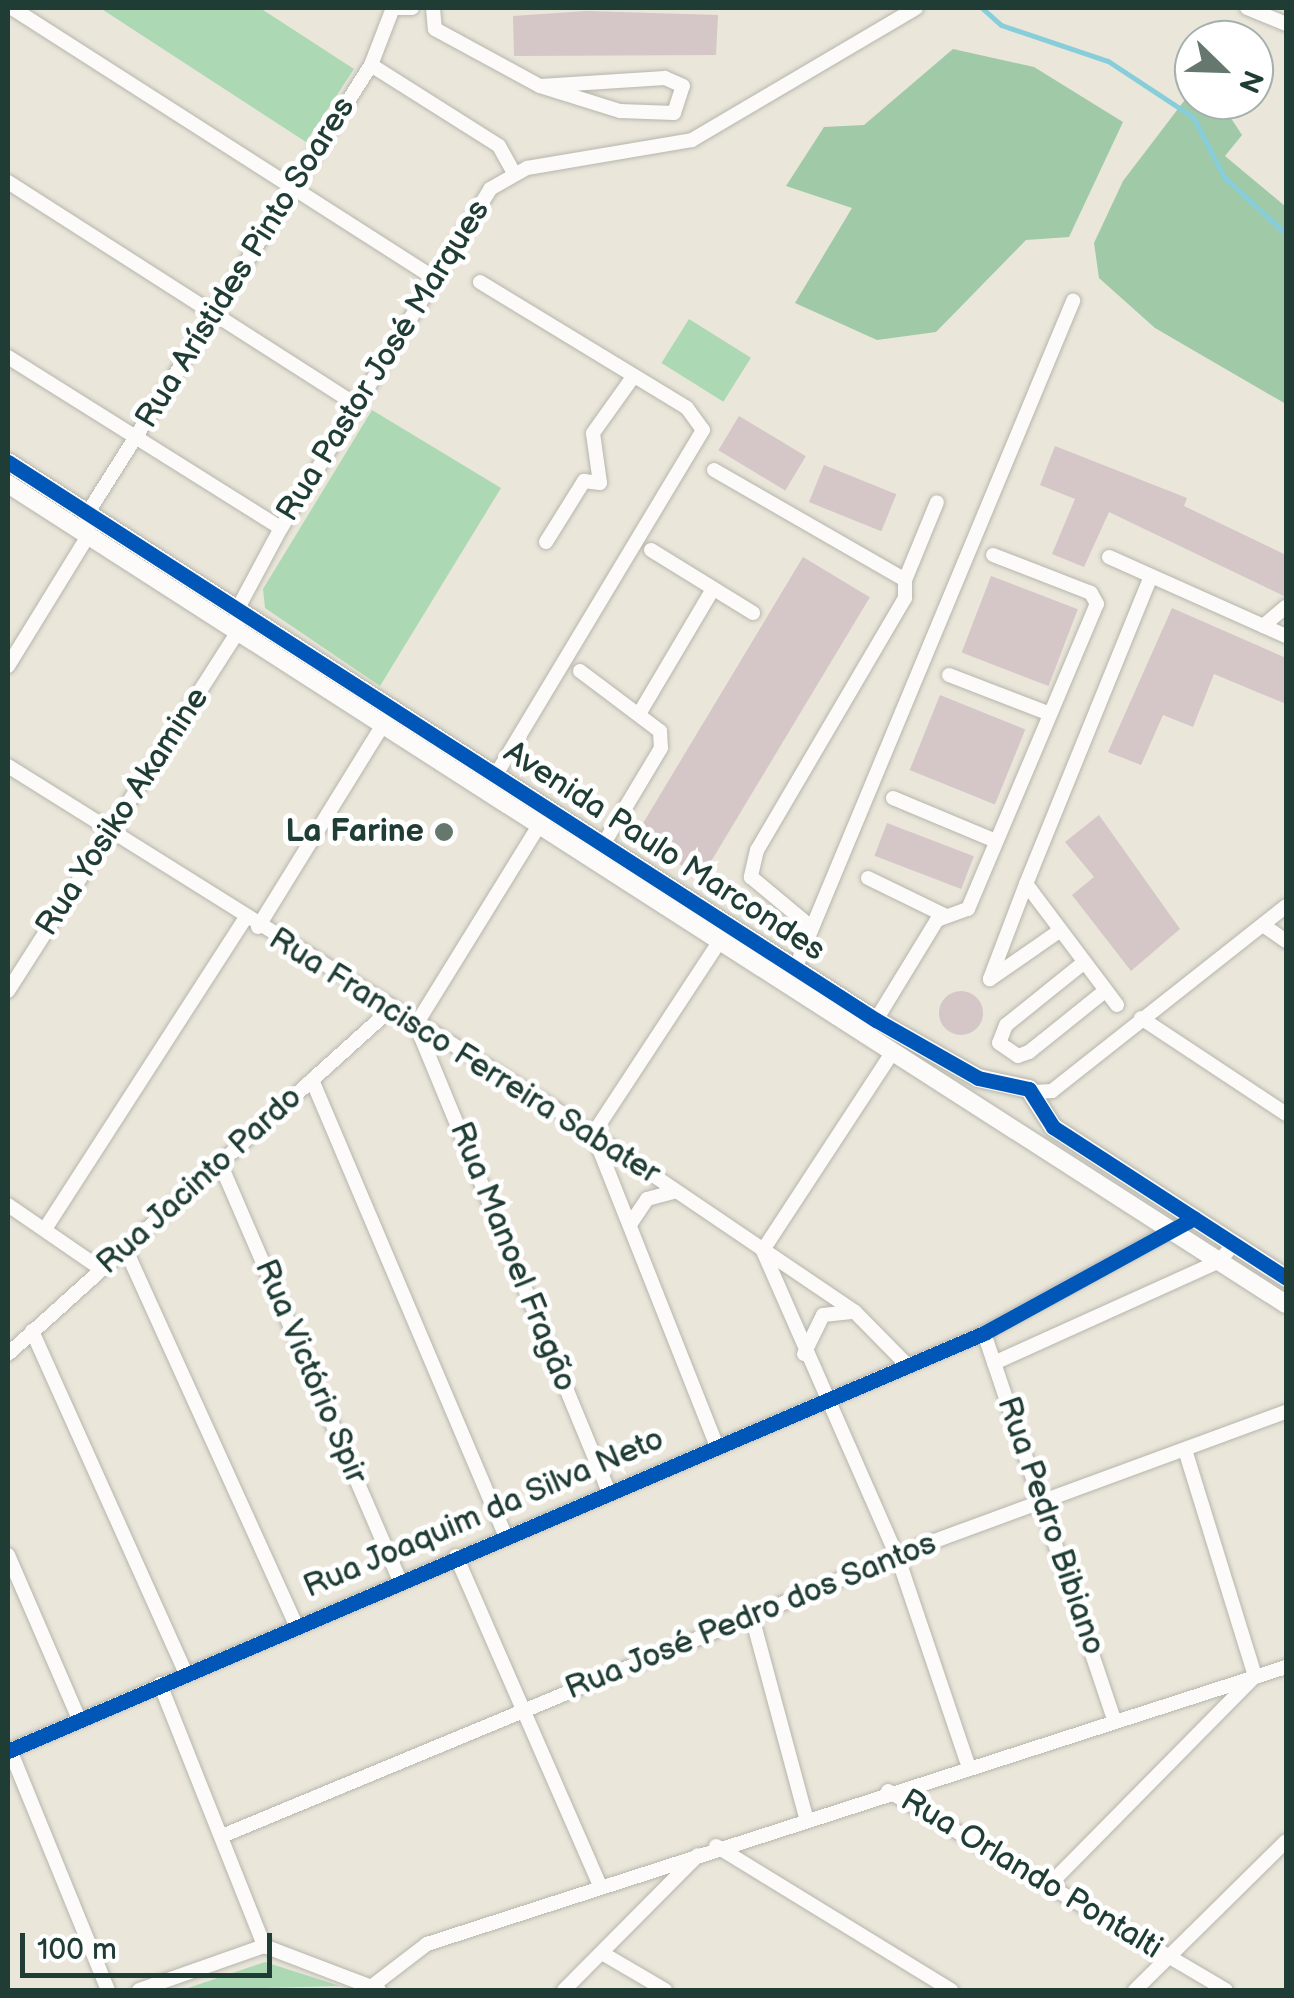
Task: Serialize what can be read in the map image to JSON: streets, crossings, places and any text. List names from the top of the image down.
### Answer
{
  "streets": {
    "street": [
      "Rua Arístides Pinto Soares",
      "Rua Pastor José Marques",
      "Rua Yosiko Akamine",
      "Avenida Paulo Marcondes",
      "Rua Francisco Ferreira Sabater",
      "Rua Jacinto Pardo",
      "Rua Manoel Fragão",
      "Rua Victório Spir",
      "Rua Joaquim da Silva Neto",
      "Rua Pedro Bibiano",
      "Rua José Pedro dos Santos",
      "Rua Orlando Pontalti"
    ]
  },
  "crossings": [
    ["Rua Arístides Pinto Soares", "Avenida Paulo Marcondes"],
    ["Rua Pastor José Marques", "Rua Yosiko Akamine"],
    ["Rua Pastor José Marques", "Avenida Paulo Marcondes"],
    ["Rua Yosiko Akamine", "Avenida Paulo Marcondes"],
    ["Rua Yosiko Akamine", "Rua Francisco Ferreira Sabater"],
    ["Avenida Paulo Marcondes", "Rua Joaquim da Silva Neto"],
    ["Rua Francisco Ferreira Sabater", "Rua Jacinto Pardo"],
    ["Rua Francisco Ferreira Sabater", "Rua Manoel Fragão"],
    ["Rua Francisco Ferreira Sabater", "Rua Joaquim da Silva Neto"],
    ["Rua Jacinto Pardo", "Rua Victório Spir"],
    ["Rua Manoel Fragão", "Rua Joaquim da Silva Neto"],
    ["Rua Victório Spir", "Rua Joaquim da Silva Neto"],
    ["Rua Joaquim da Silva Neto", "Rua Pedro Bibiano"],
    ["Rua Pedro Bibiano", "Rua José Pedro dos Santos"]
  ],
  "places": ["La Farine"],
  "scale_bar": "100 m",
  "north": "bottom right"
}
